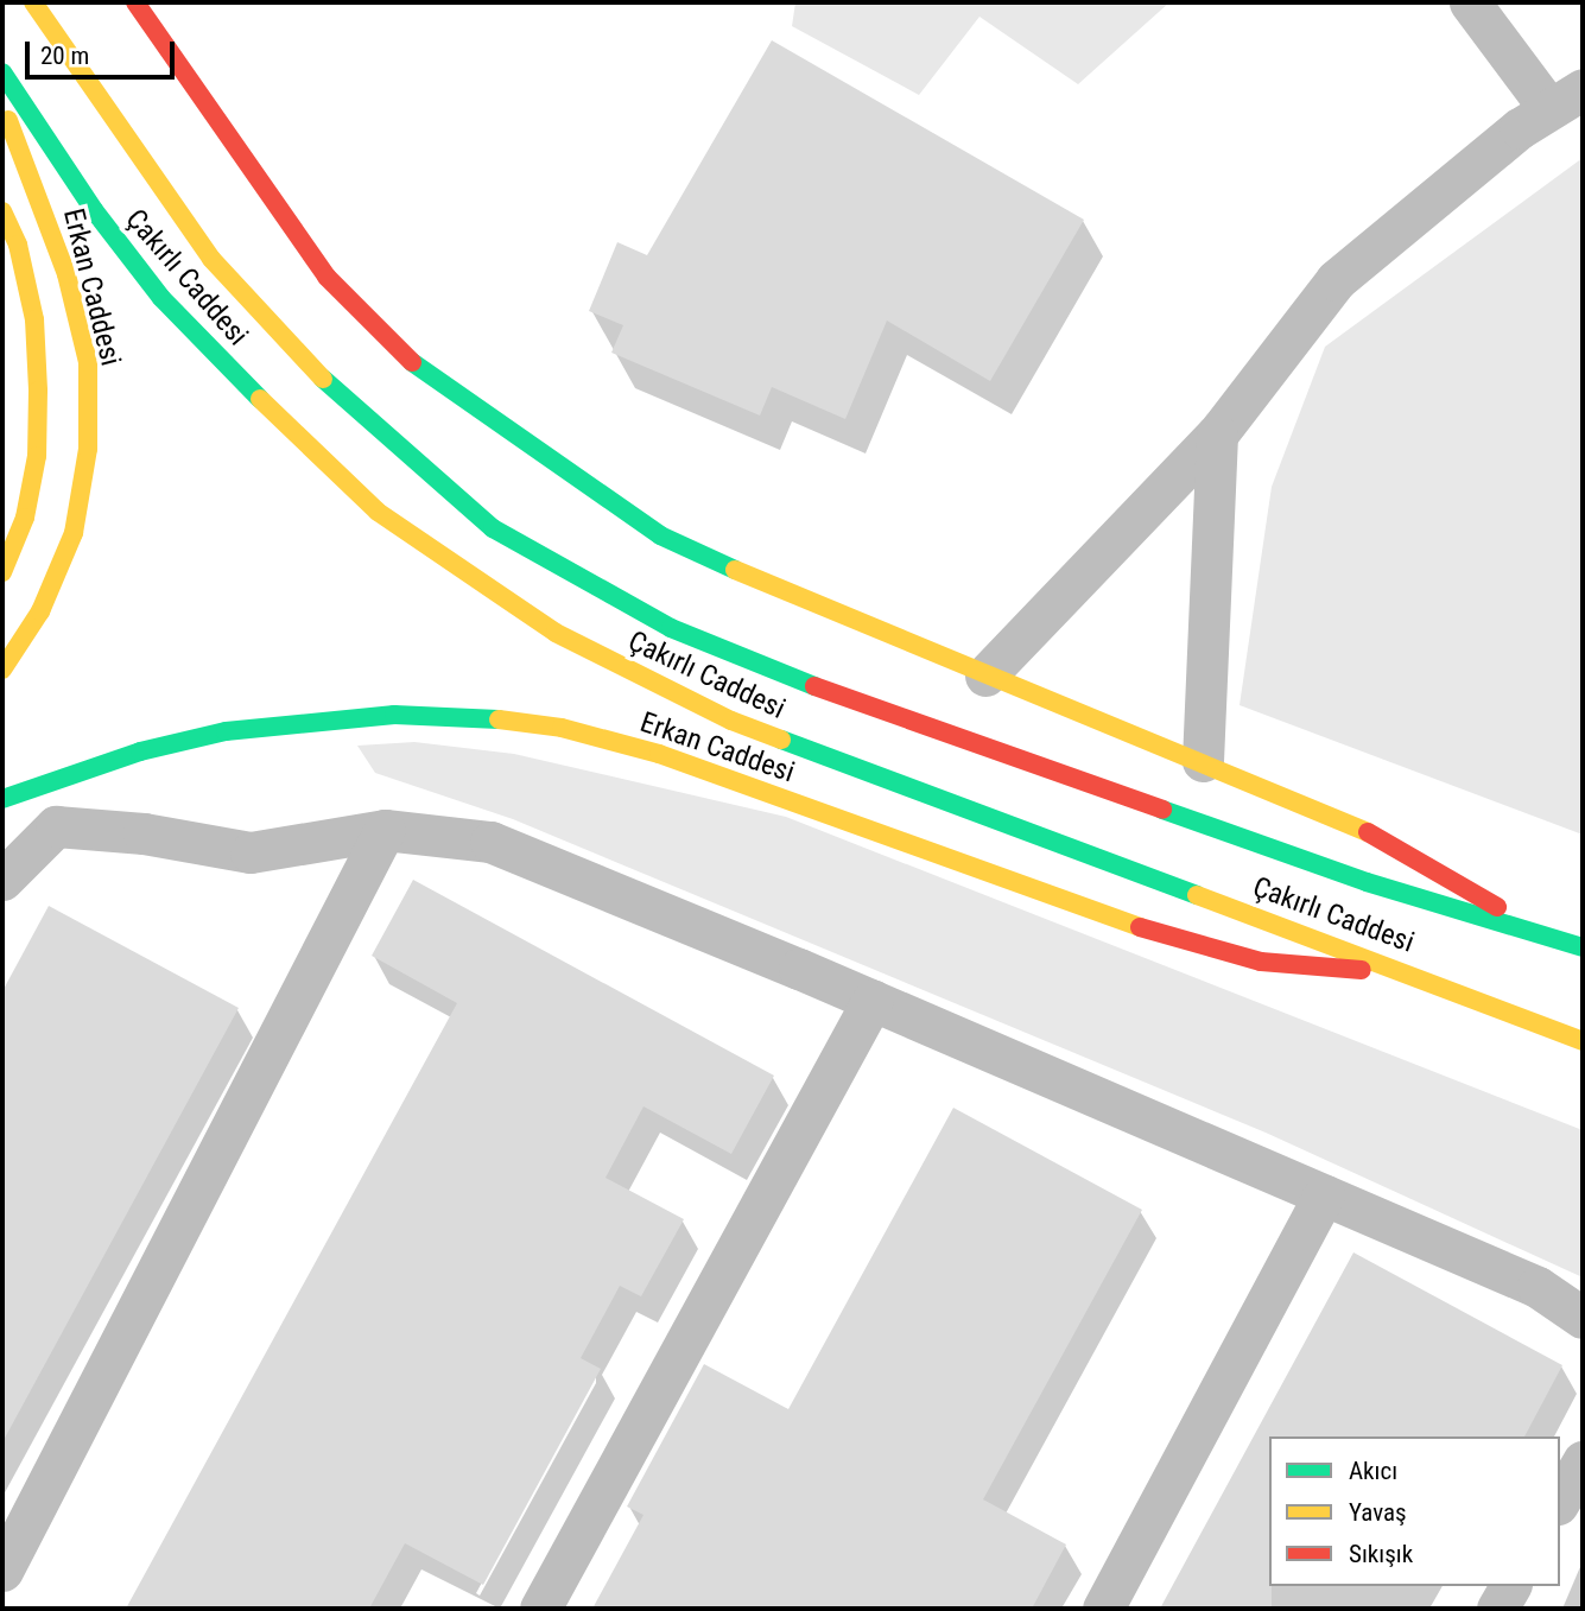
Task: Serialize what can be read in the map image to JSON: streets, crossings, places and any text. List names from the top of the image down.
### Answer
{
  "streets": {
    "main road": ["Çakırlı Caddesi", "Erkan Caddesi"]
  },
  "crossings": [
    ["Çakırlı Caddesi", "Erkan Caddesi"]
  ],
  "legend": ["Akıcı", "Yavaş", "Sıkışık"],
  "scale_bar": "20 m"
}
